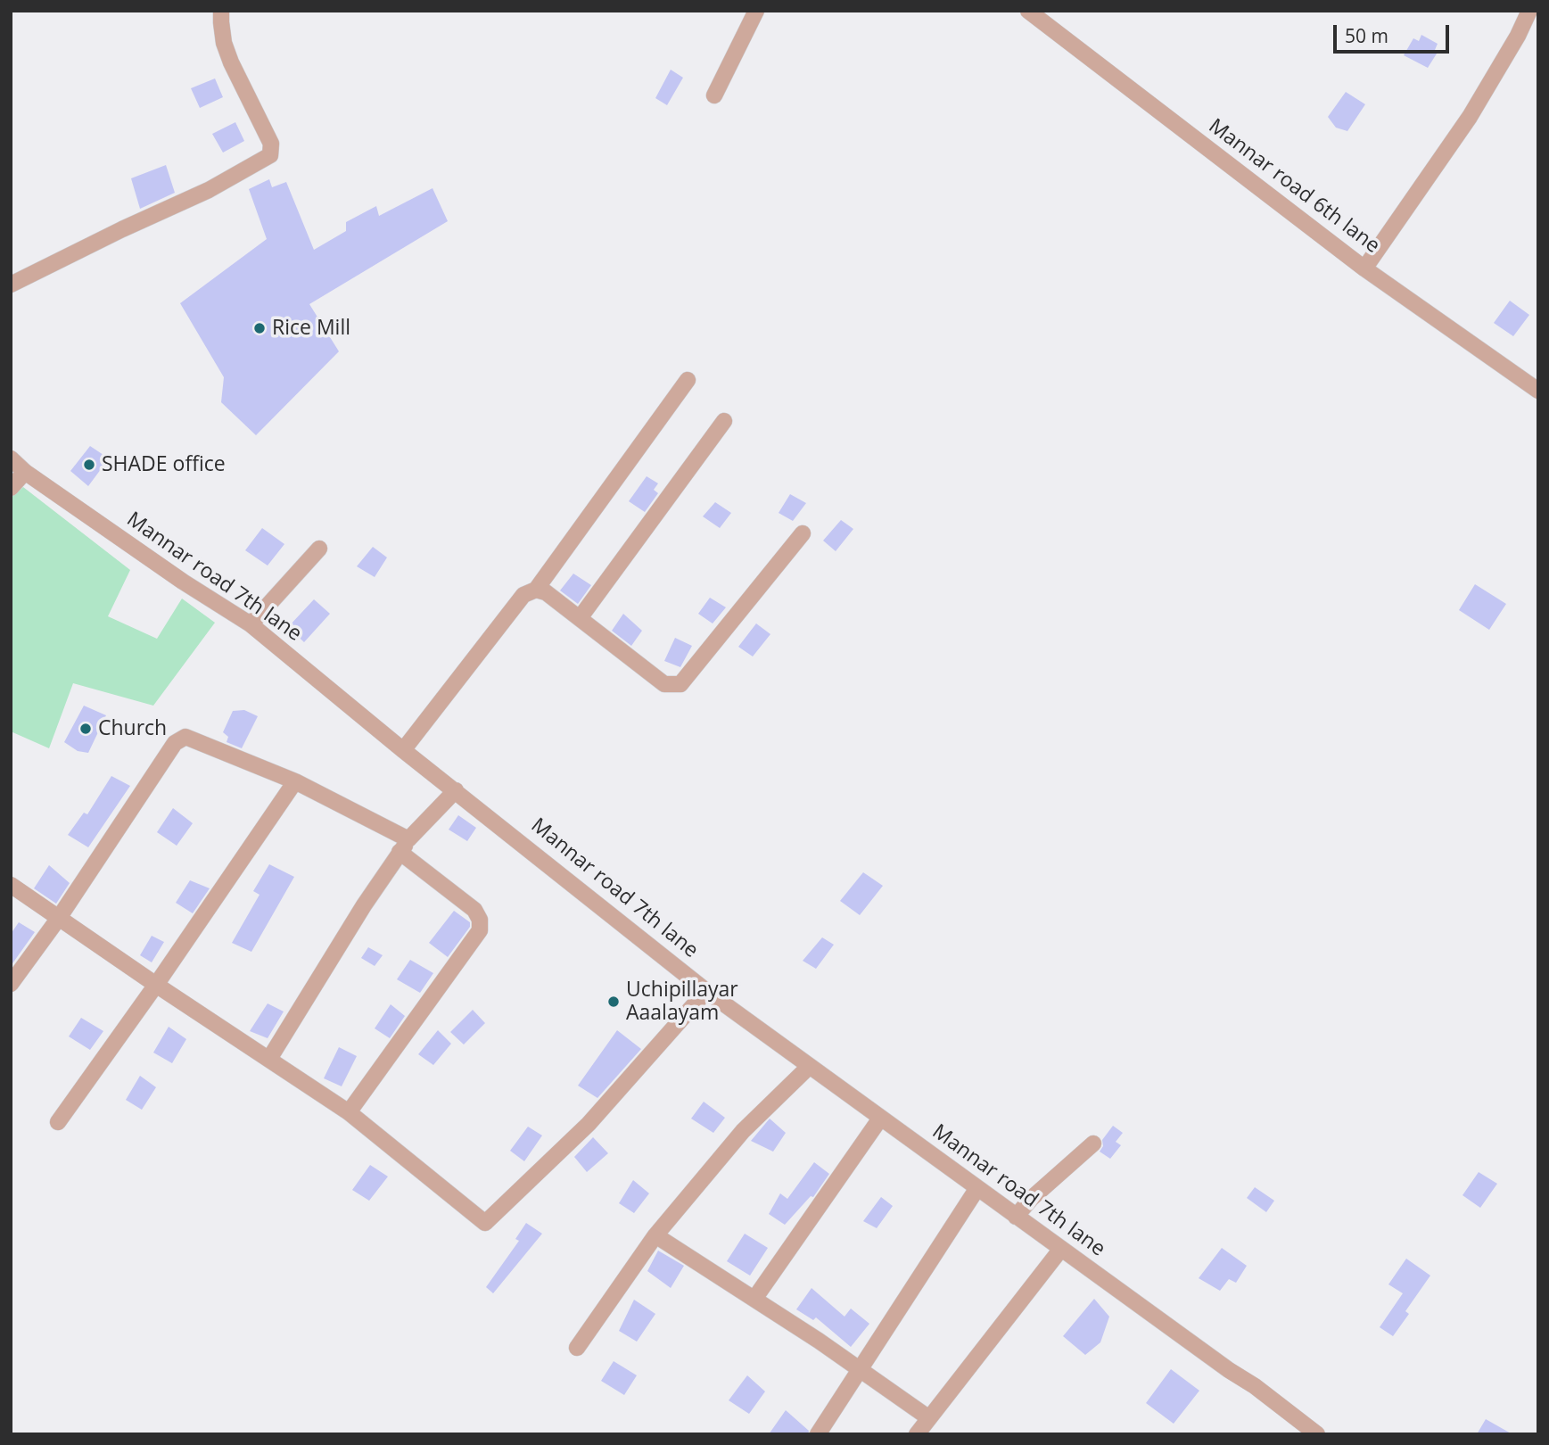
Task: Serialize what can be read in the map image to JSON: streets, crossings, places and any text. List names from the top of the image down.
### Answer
{
  "streets": {
    "street": ["Mannar road 6th lane", "Mannar road 7th lane"]
  },
  "places": [
    "Rice Mill",
    "SHADE office",
    "Church",
    "Uchipillayar Aaalayam"
  ],
  "scale_bar": "50 m"
}
